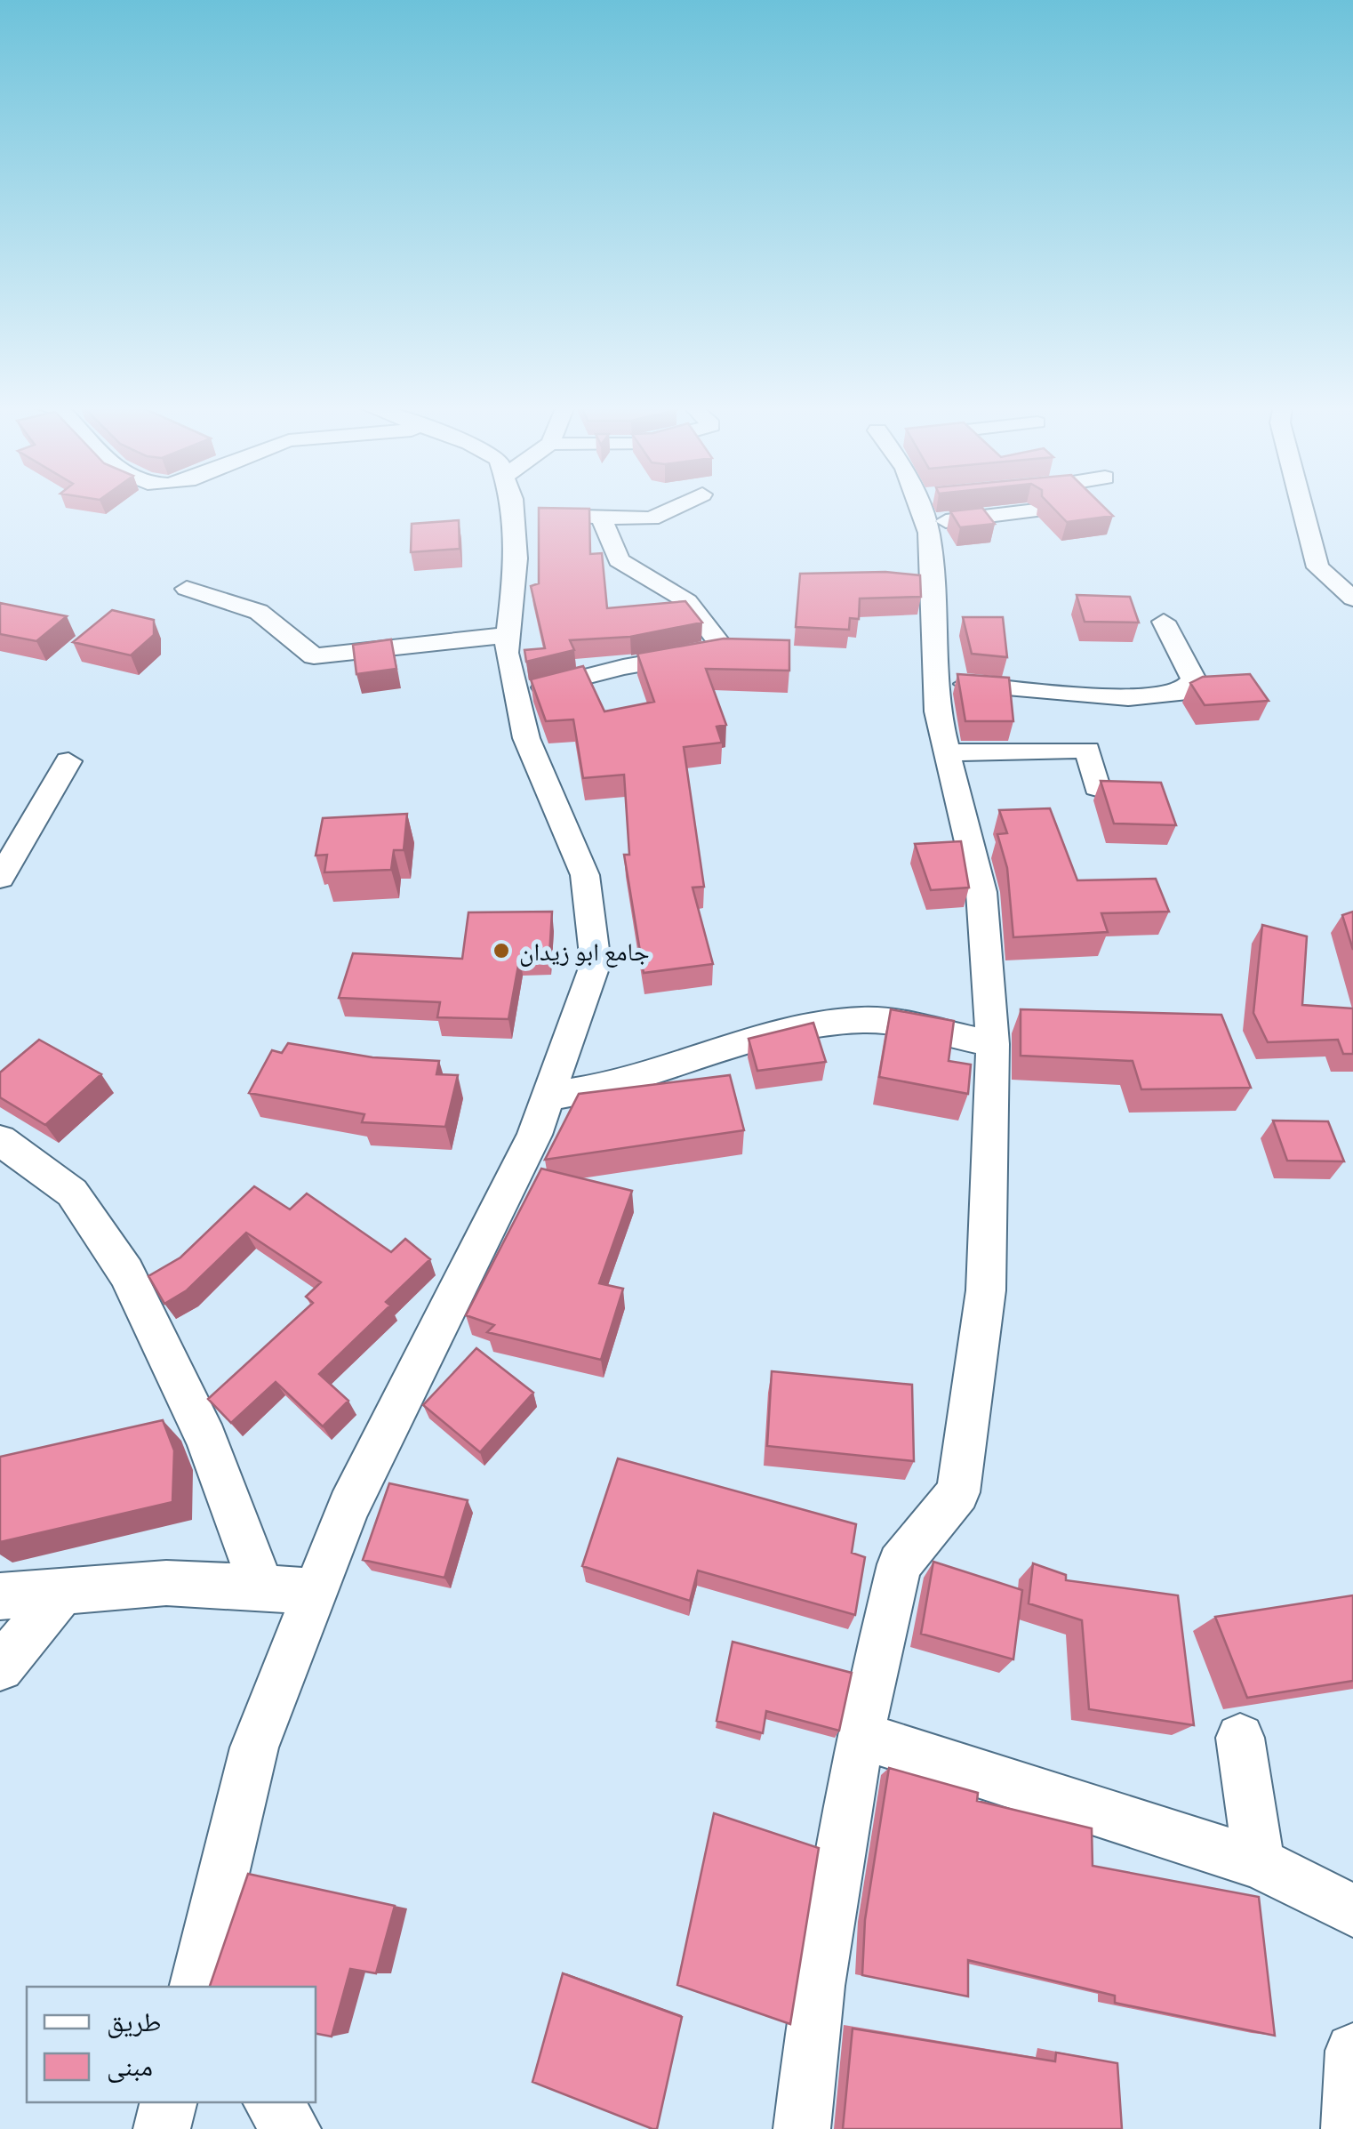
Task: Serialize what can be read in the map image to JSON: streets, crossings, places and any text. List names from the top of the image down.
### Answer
{
  "places": ["جامع ابو زيدان"],
  "legend": ["طريق", "مبنى"]
}
